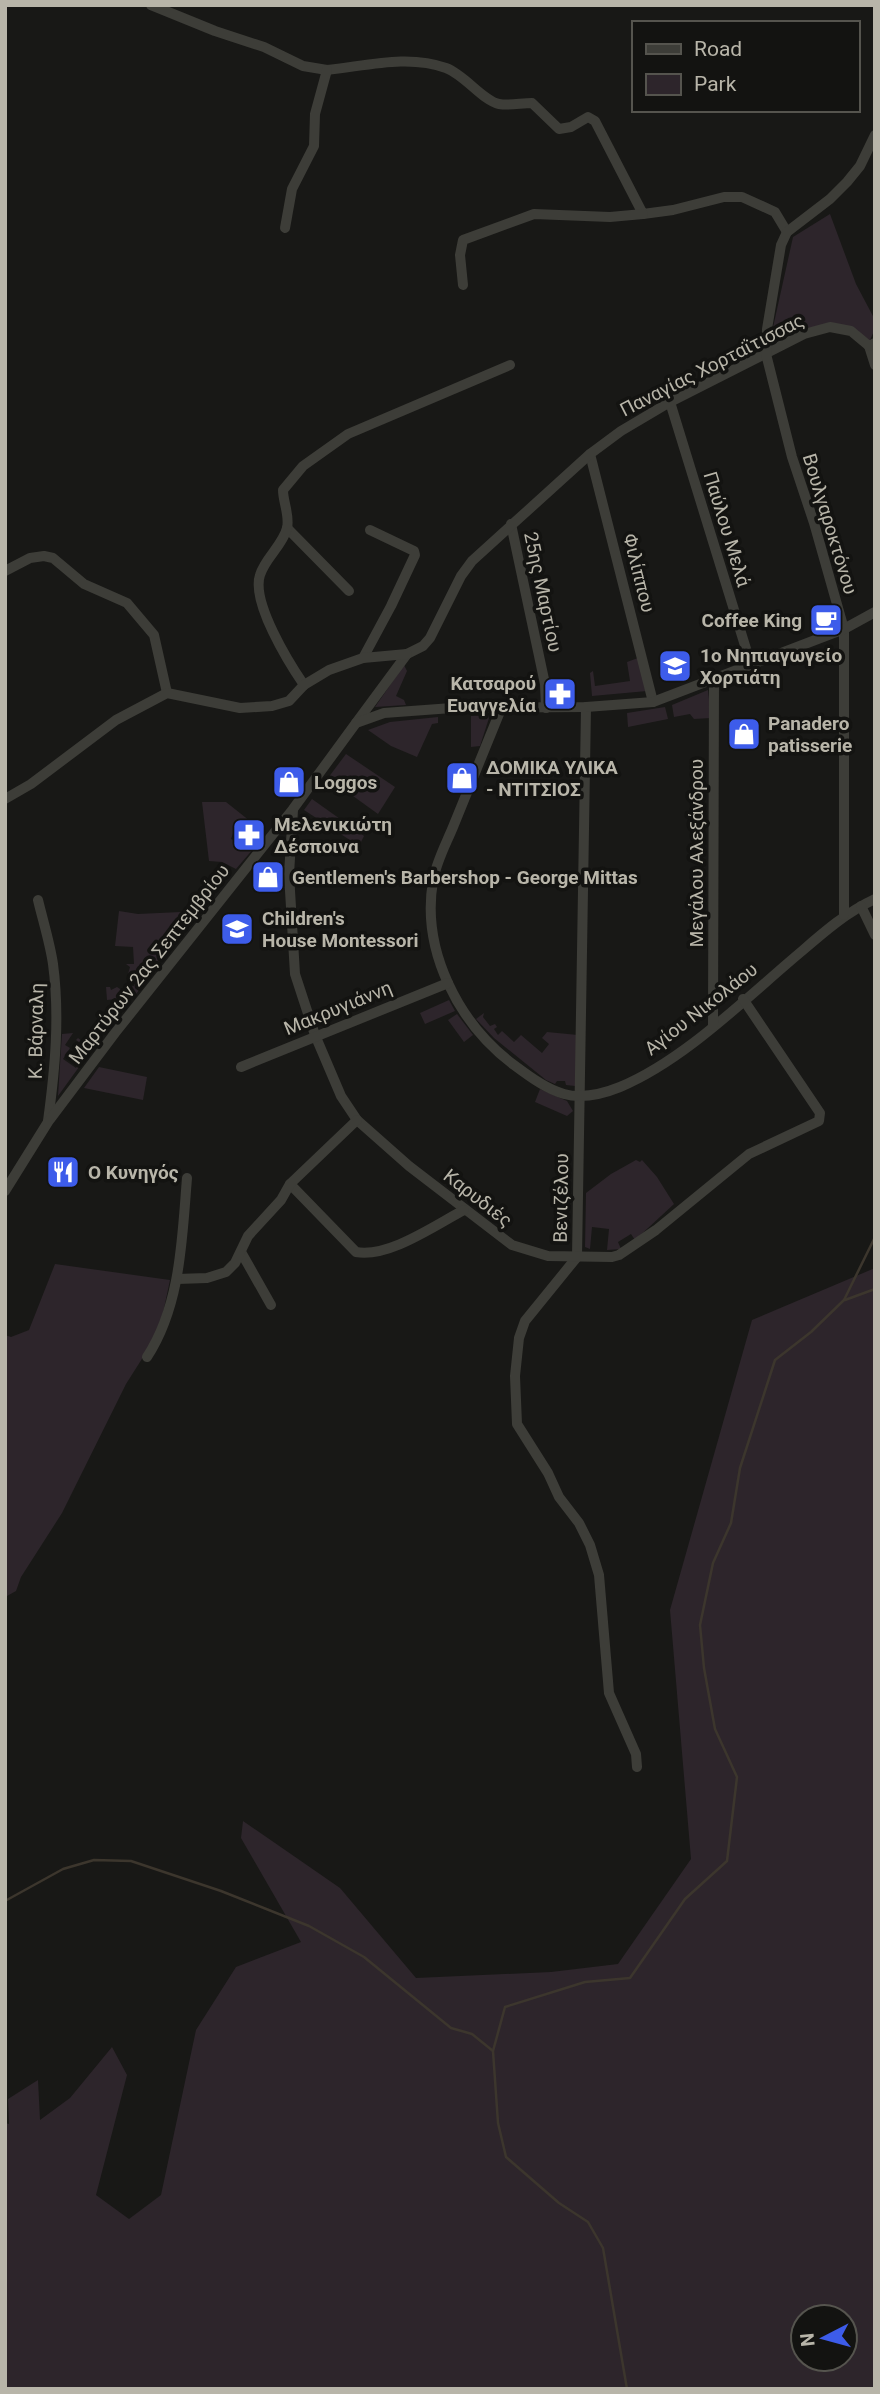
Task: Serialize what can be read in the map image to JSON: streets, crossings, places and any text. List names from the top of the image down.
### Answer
{
  "streets": {
    "street": [
      "Παναγίας Χορταΐτισσας",
      "Βουλγαροκτόνου",
      "Παύλου Μελά",
      "Φιλίππου",
      "25ης Μαρτίου",
      "Μεγάλου Αλεξάνδρου",
      "Μαρτύρων 2ας Σεπτεμβρίου",
      "Μακρυγιάννη",
      "Αγίου Νικολάου",
      "Κ. Βάρναλη",
      "Καρυδιές",
      "Βενιζέλου"
    ]
  },
  "crossings": [
    ["Παναγίας Χορταΐτισσας", "Βουλγαροκτόνου"],
    ["Παναγίας Χορταΐτισσας", "Παύλου Μελά"],
    ["Παναγίας Χορταΐτισσας", "Φιλίππου"],
    ["Παναγίας Χορταΐτισσας", "25ης Μαρτίου"],
    ["Παναγίας Χορταΐτισσας", "Μαρτύρων 2ας Σεπτεμβρίου"],
    ["Βουλγαροκτόνου", "Αγίου Νικολάου"],
    ["Μεγάλου Αλεξάνδρου", "Αγίου Νικολάου"],
    ["Μαρτύρων 2ας Σεπτεμβρίου", "Κ. Βάρναλη"],
    ["Μαρτύρων 2ας Σεπτεμβρίου", "Καρυδιές"],
    ["Μακρυγιάννη", "Καρυδιές"],
    ["Αγίου Νικολάου", "Καρυδιές"],
    ["Αγίου Νικολάου", "Βενιζέλου"],
    ["Καρυδιές", "Βενιζέλου"]
  ],
  "places": {
    "cafe": ["Coffee King"],
    "school or university": ["1ο Νηπιαγωγείο Χορτιάτη", "Children's House Montessori"],
    "pharmacy": ["Κατσαρού Ευαγγελία", "Μελενικιώτη Δέσποινα"],
    "shop": [
      "Panadero patisserie",
      "ΔΟΜΙΚΑ ΥΛΙΚΑ - ΝΤΙΤΣΙΟΣ",
      "Loggos",
      "Gentlemen's Barbershop - George Mittas"
    ],
    "restaurant": ["Ο Κυνηγός"]
  },
  "legend": ["Road", "Park"],
  "north": "left"
}
